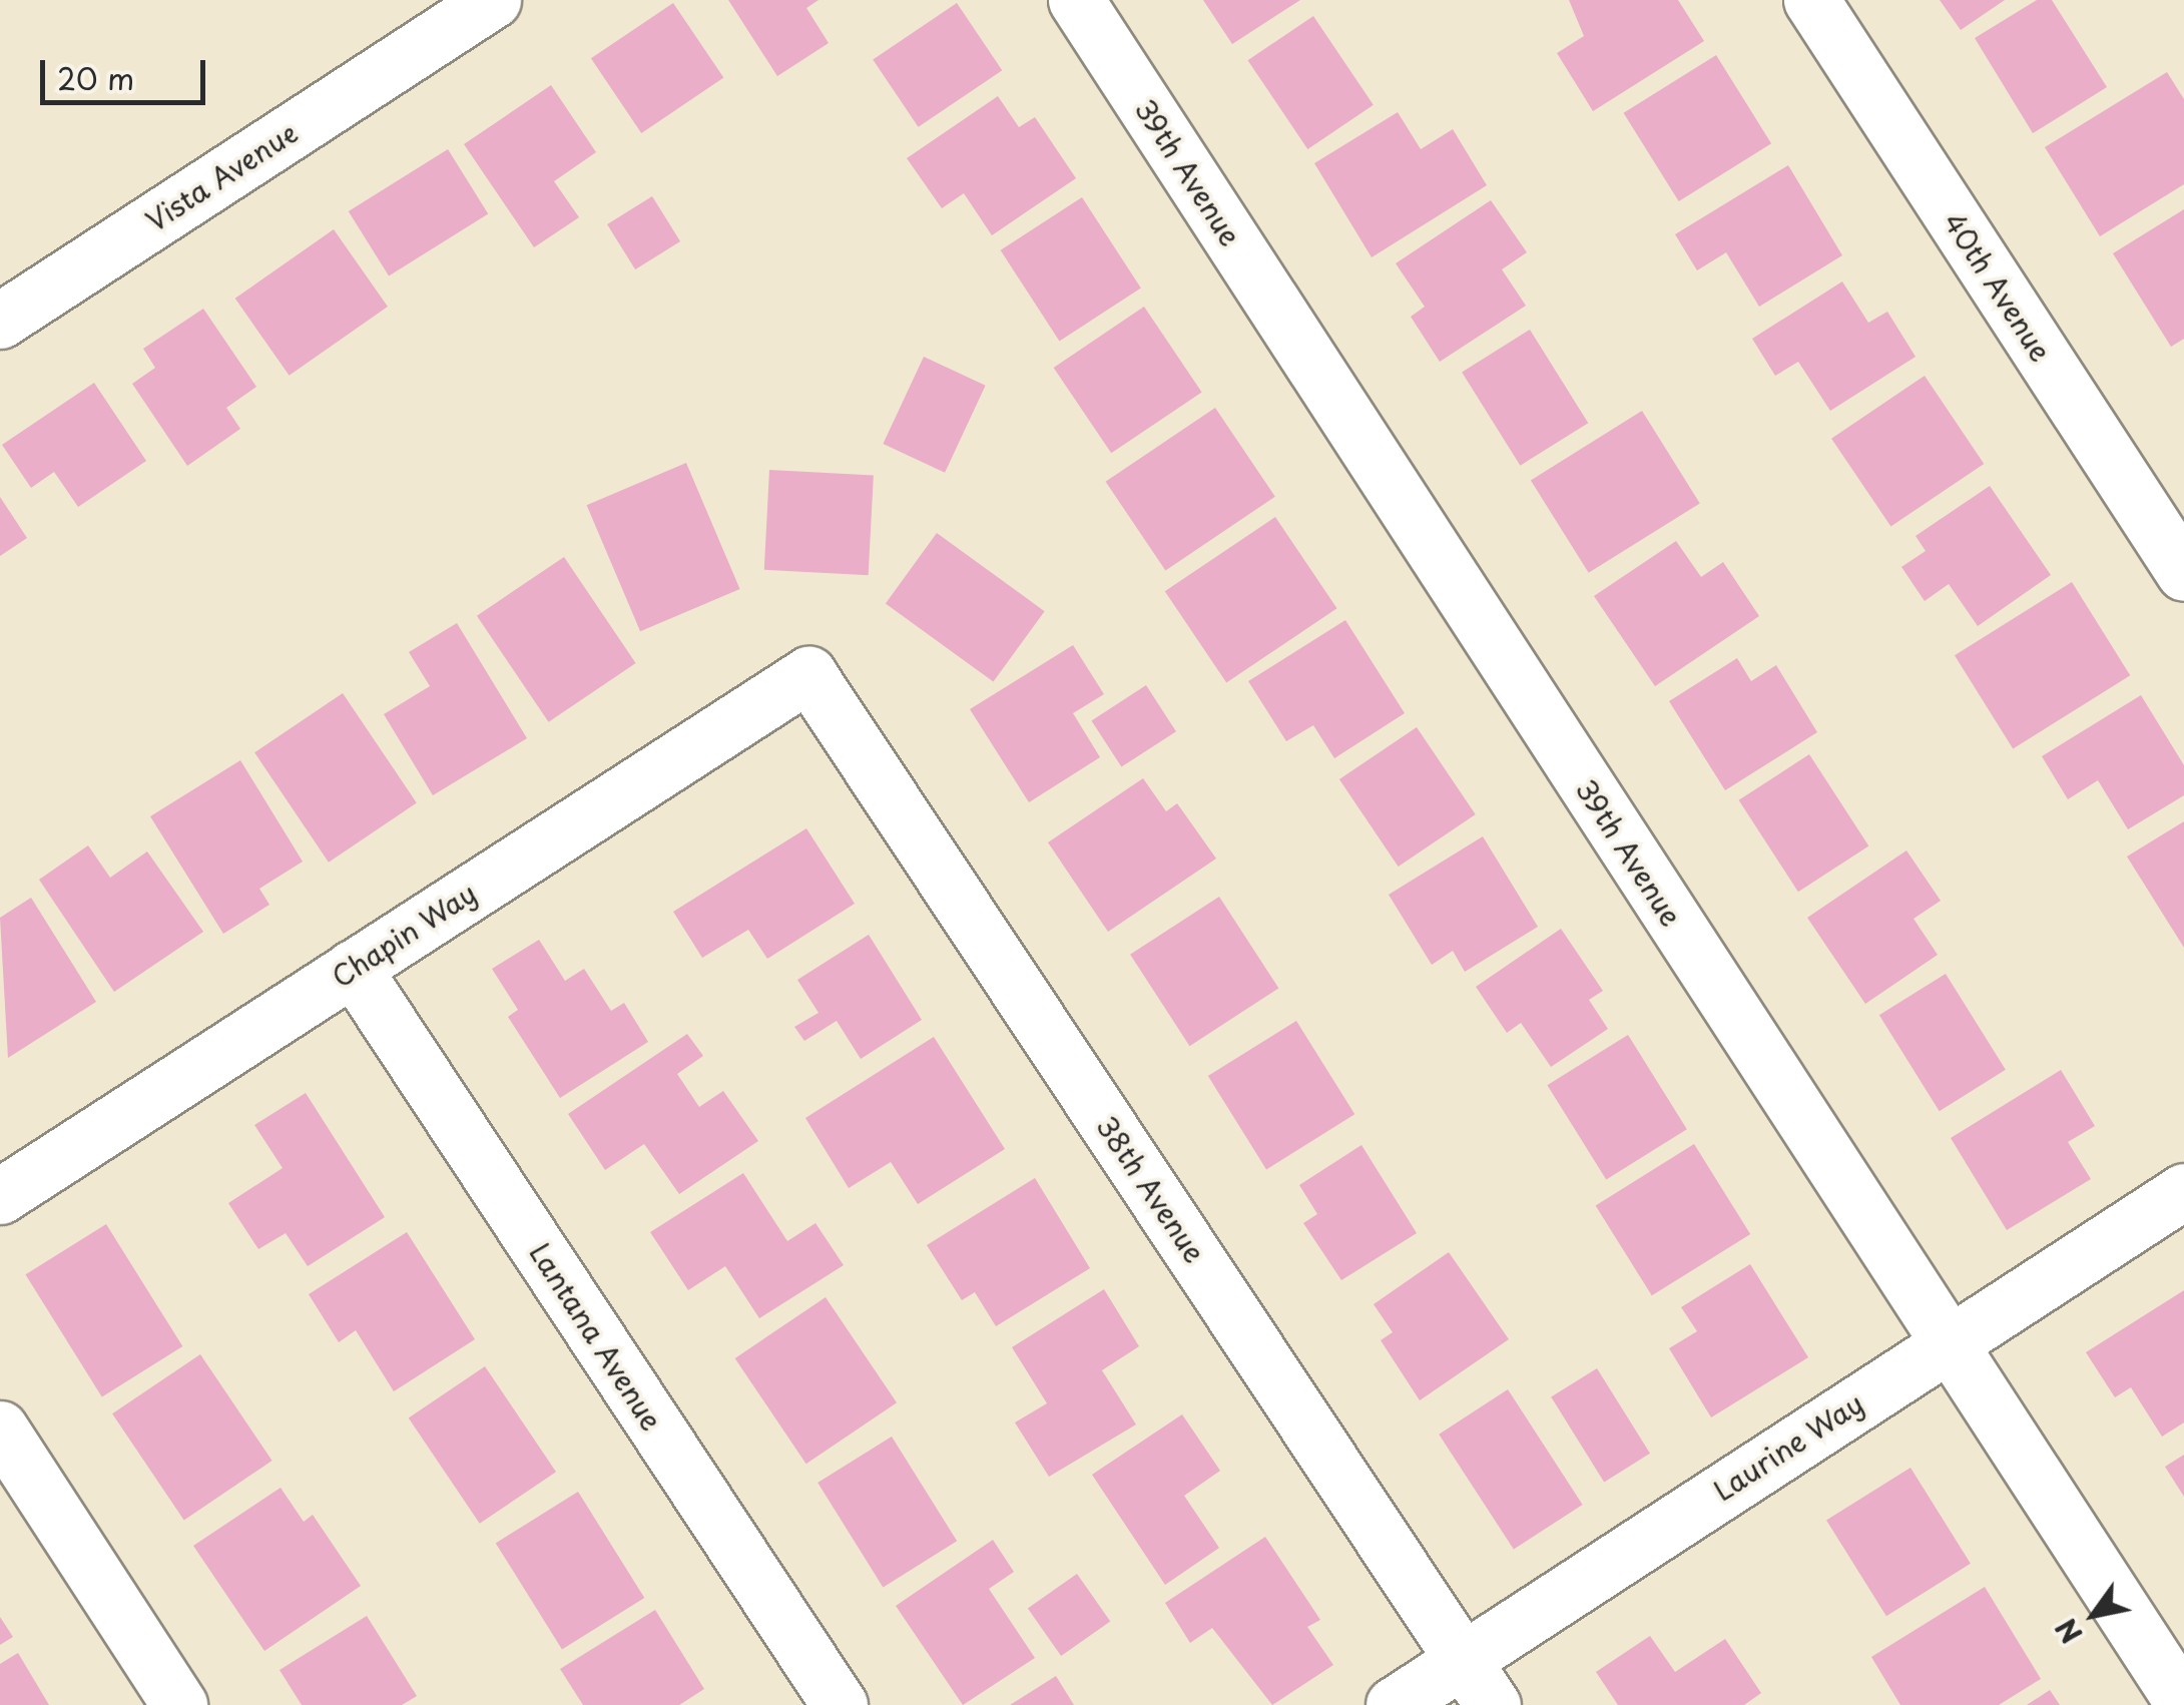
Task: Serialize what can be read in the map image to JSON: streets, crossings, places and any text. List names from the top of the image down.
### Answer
{
  "streets": {
    "street": [
      "39th Avenue",
      "Vista Avenue",
      "40th Avenue",
      "Chapin Way",
      "38th Avenue",
      "Lantana Avenue",
      "Laurine Way"
    ]
  },
  "crossings": [
    ["39th Avenue", "Laurine Way"],
    ["Chapin Way", "38th Avenue"],
    ["Chapin Way", "Lantana Avenue"],
    ["38th Avenue", "Laurine Way"]
  ],
  "scale_bar": "20 m",
  "north": "bottom left"
}
